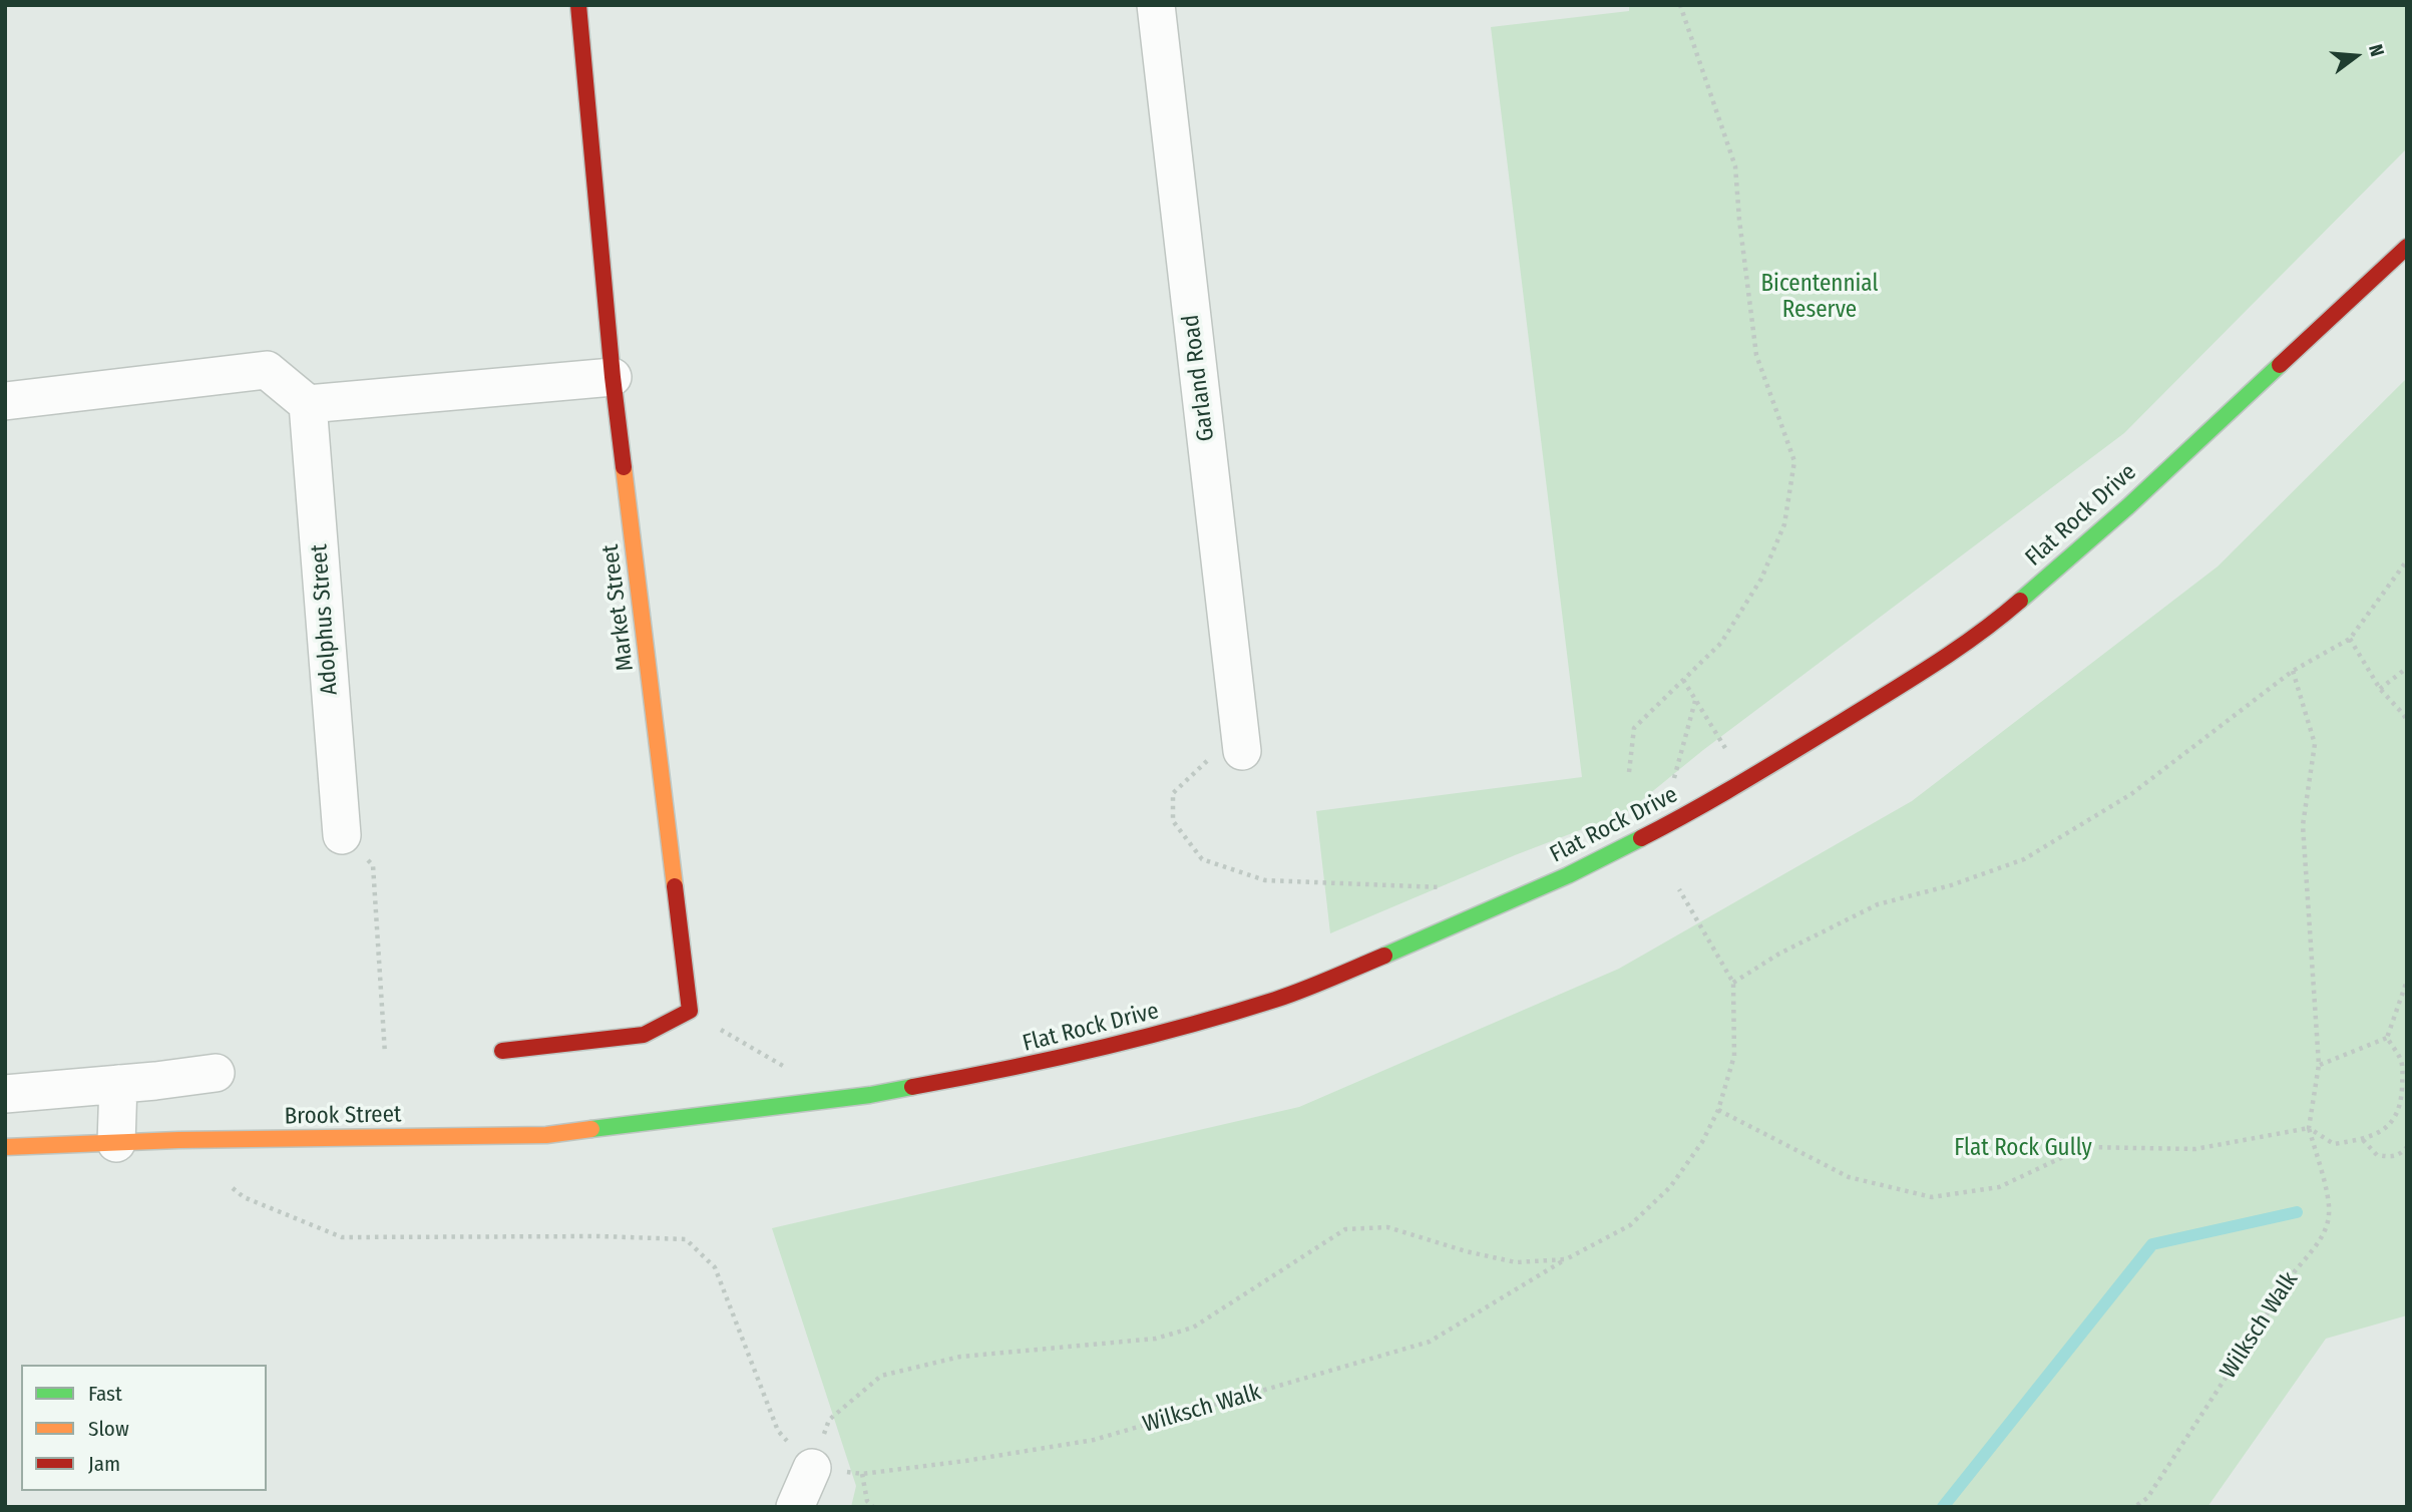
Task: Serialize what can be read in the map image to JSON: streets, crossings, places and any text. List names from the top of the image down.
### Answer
{
  "streets": {
    "main road": ["Flat Rock Drive", "Market Street", "Brook Street"],
    "street": ["Garland Road", "Adolphus Street"],
    "path": ["Wilksch Walk"]
  },
  "crossings": [
    ["Flat Rock Drive", "Brook Street"]
  ],
  "parks": ["Bicentennial Reserve", "Flat Rock Gully"],
  "legend": ["Fast", "Slow", "Jam"],
  "north": "right"
}
